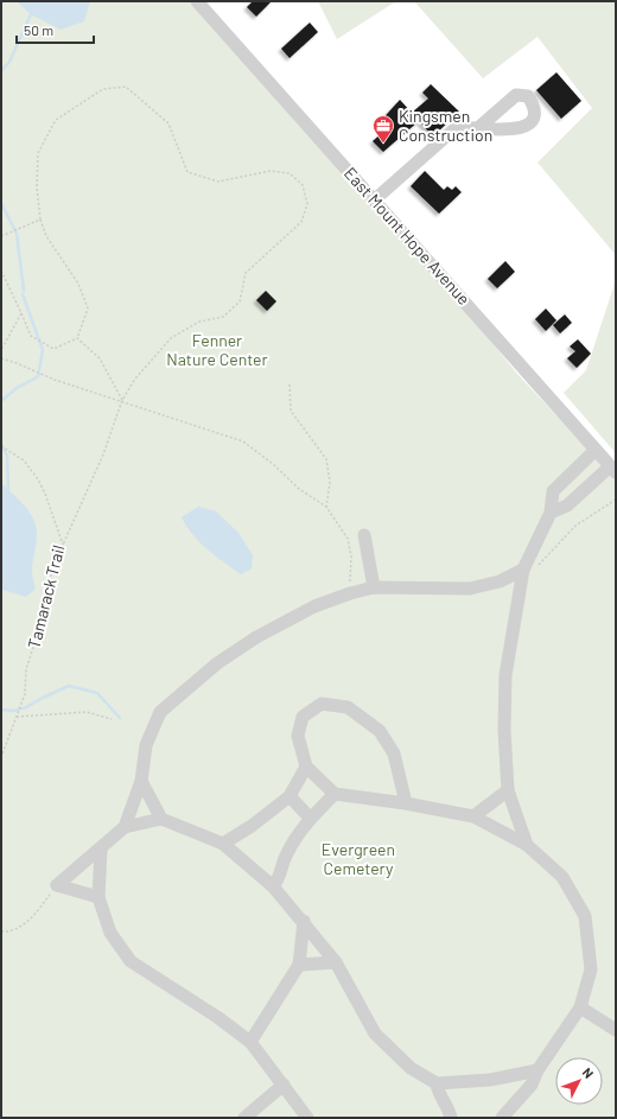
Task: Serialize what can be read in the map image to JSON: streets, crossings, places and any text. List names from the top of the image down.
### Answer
{
  "streets": {
    "street": ["East Mount Hope Avenue"],
    "path": ["Tamarack Trail"]
  },
  "parks": ["Fenner Nature Center", "Evergreen Cemetery"],
  "places": {
    "office": ["Kingsmen Construction"]
  },
  "scale_bar": "50 m",
  "north": "top right"
}
